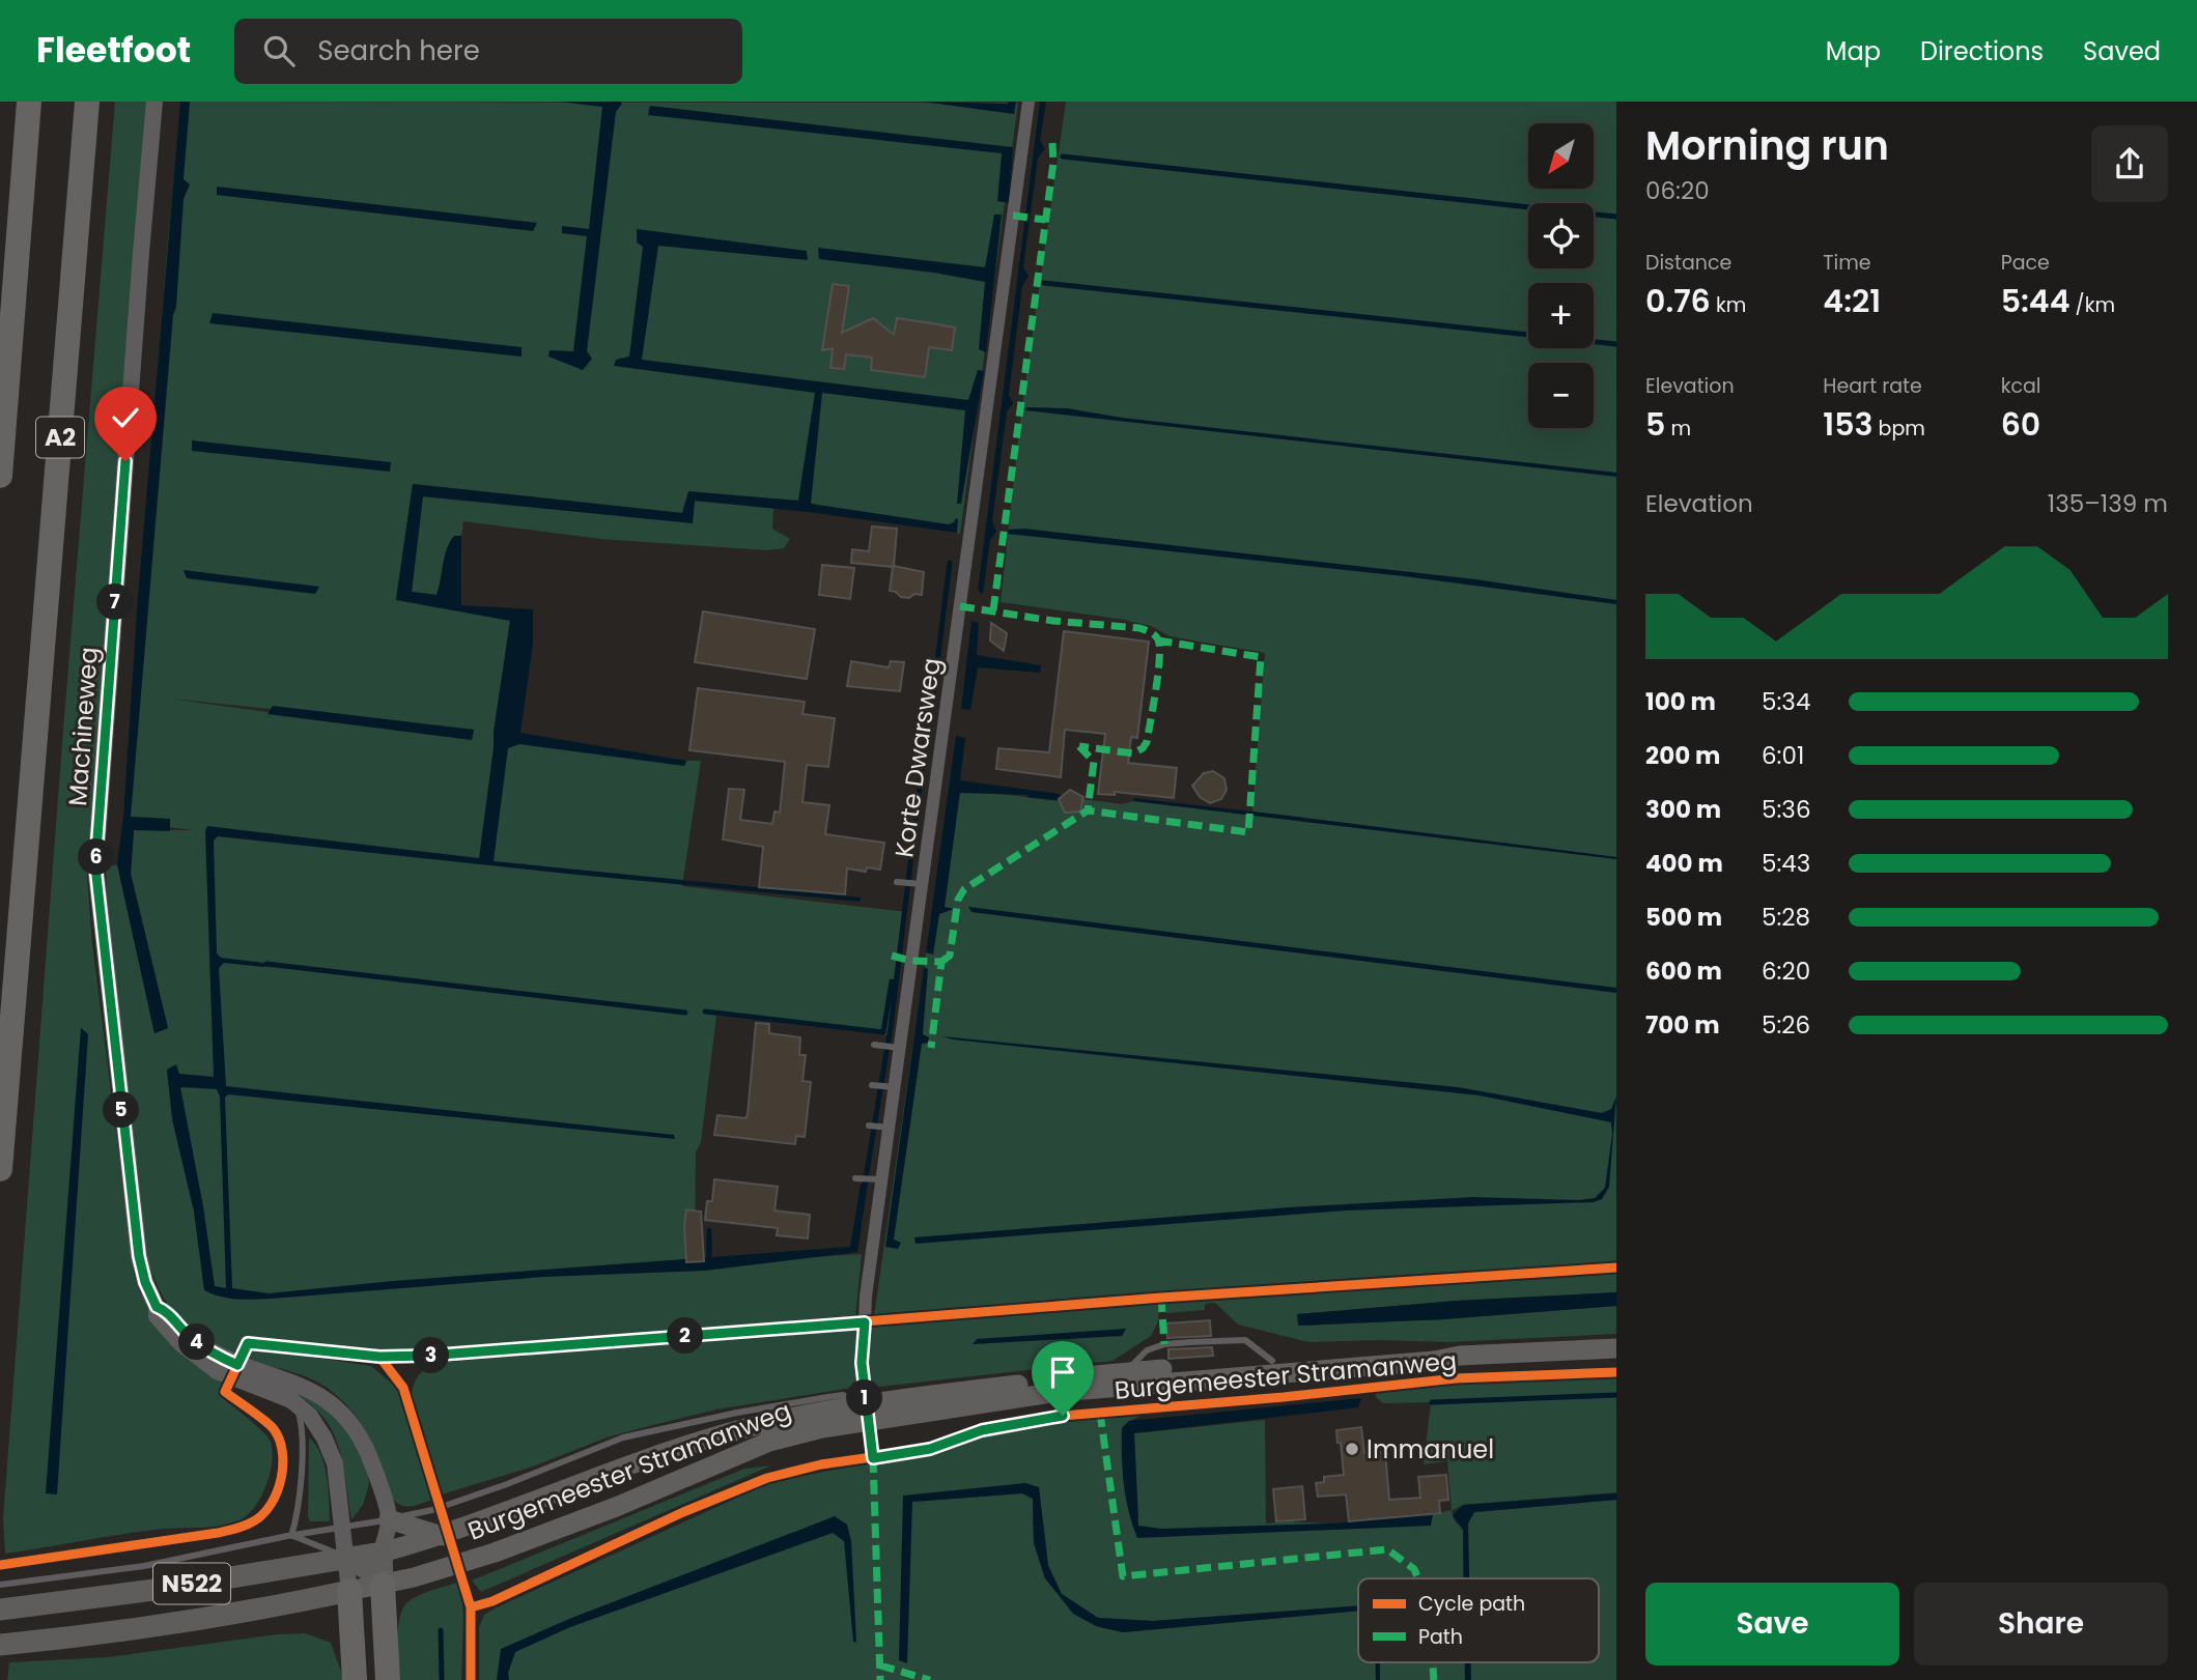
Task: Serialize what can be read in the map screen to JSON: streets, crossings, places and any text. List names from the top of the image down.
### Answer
{
  "streets": {
    "highway": ["A2"],
    "main road": ["Burgemeester Stramanweg", "N522"],
    "street": ["Machineweg", "Korte Dwarsweg"]
  },
  "crossings": [
    ["Machineweg", "Burgemeester Stramanweg"],
    ["Korte Dwarsweg", "Burgemeester Stramanweg"]
  ],
  "places": ["Immanuel"],
  "legend": ["Cycle path", "Path"],
  "north": "bottom left",
  "page": {
    "header": "Fleetfoot",
    "search": "Search here",
    "nav": ["Map", "Directions", "Saved"],
    "heading": ["Morning run", "06:20"],
    "map_buttons": ["+", "−"],
    "stats": [
      ["Distance", "0.76 km"],
      ["Time", "4:21"],
      ["Pace", "5:44 /km"],
      ["Elevation", "5 m"],
      ["Heart rate", "153 bpm"],
      ["kcal", "60"]
    ],
    "chart": ["Elevation", "135–139 m"],
    "pins": [
      "7",
      "6",
      "5",
      "2",
      "4",
      "3",
      "1"
    ],
    "list": [
      {
        "name": "100 m",
        "note": "5:34"
      },
      {
        "name": "200 m",
        "note": "6:01"
      },
      {
        "name": "300 m",
        "note": "5:36"
      },
      {
        "name": "400 m",
        "note": "5:43"
      },
      {
        "name": "500 m",
        "note": "5:28"
      },
      {
        "name": "600 m",
        "note": "6:20"
      },
      {
        "name": "700 m",
        "note": "5:26"
      }
    ],
    "buttons": ["Save", "Share"]
  }
}
